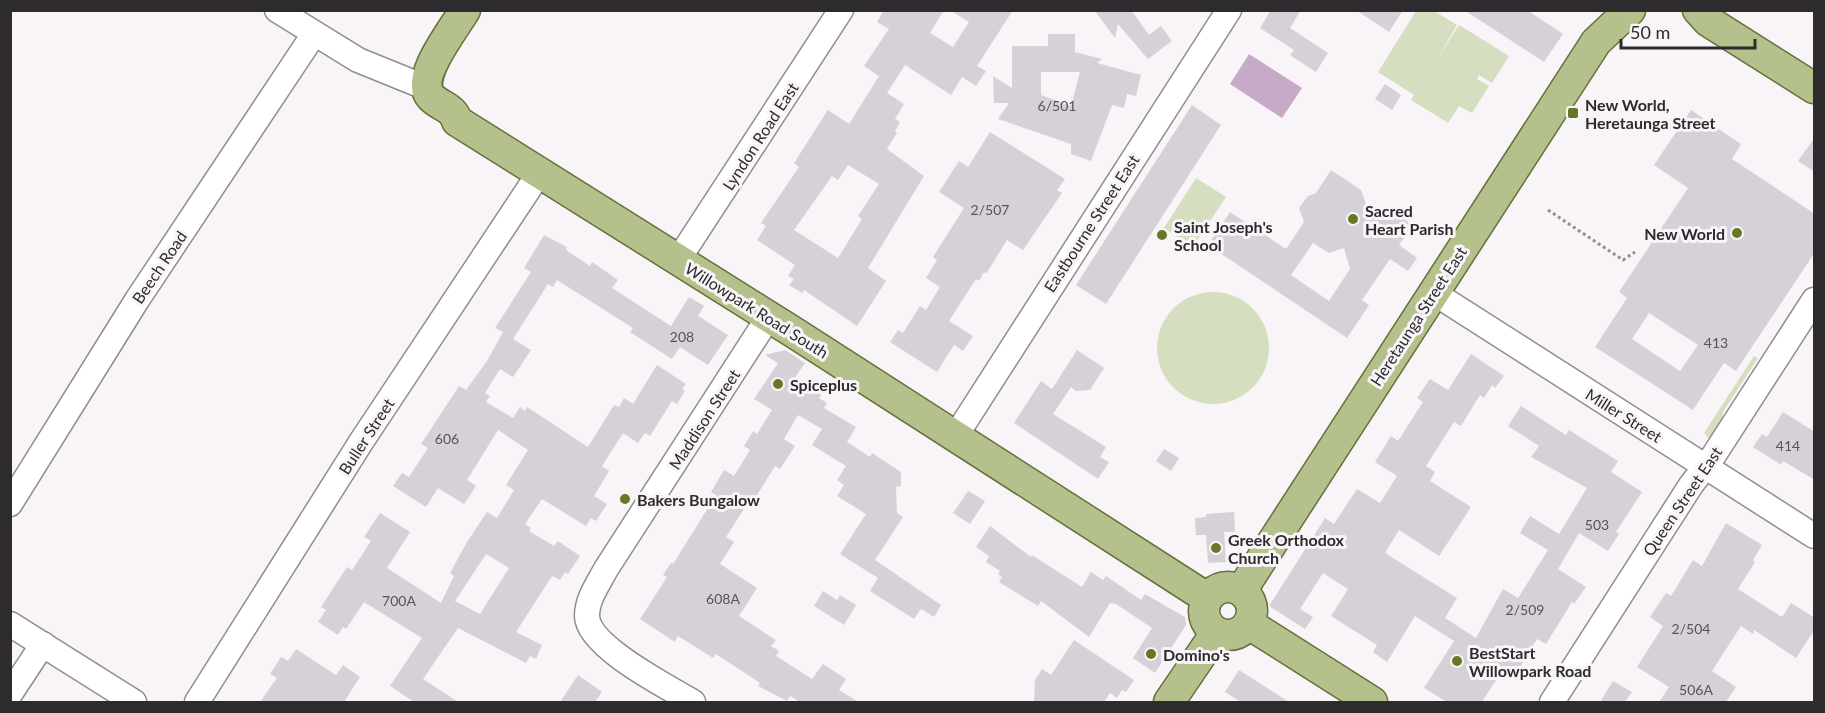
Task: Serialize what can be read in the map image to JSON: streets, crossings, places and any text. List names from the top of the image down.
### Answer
{
  "streets": {
    "main road": ["Willowpark Road South", "Heretaunga Street East"],
    "street": [
      "Lyndon Road East",
      "Eastbourne Street East",
      "Beech Road",
      "Miller Street",
      "Maddison Street",
      "Buller Street",
      "Queen Street East"
    ]
  },
  "crossings": [
    ["Lyndon Road East", "Willowpark Road South"],
    ["Eastbourne Street East", "Willowpark Road South"],
    ["Beech Road", "Willowpark Road South"],
    ["Willowpark Road South", "Heretaunga Street East"],
    ["Willowpark Road South", "Maddison Street"],
    ["Willowpark Road South", "Buller Street"],
    ["Heretaunga Street East", "Miller Street"],
    ["Miller Street", "Queen Street East"]
  ],
  "places": {
    "transit": ["New World, Heretaunga Street"],
    "other": [
      "Sacred Heart Parish",
      "New World",
      "Saint Joseph's School",
      "Spiceplus",
      "Bakers Bungalow",
      "Greek Orthodox Church",
      "Domino's",
      "BestStart Willowpark Road"
    ]
  },
  "house_numbers": [
    "6/501",
    "2/507",
    "208",
    "413",
    "606",
    "414",
    "503",
    "608A",
    "700A",
    "2/509",
    "2/504",
    "506A"
  ],
  "scale_bar": "50 m"
}
